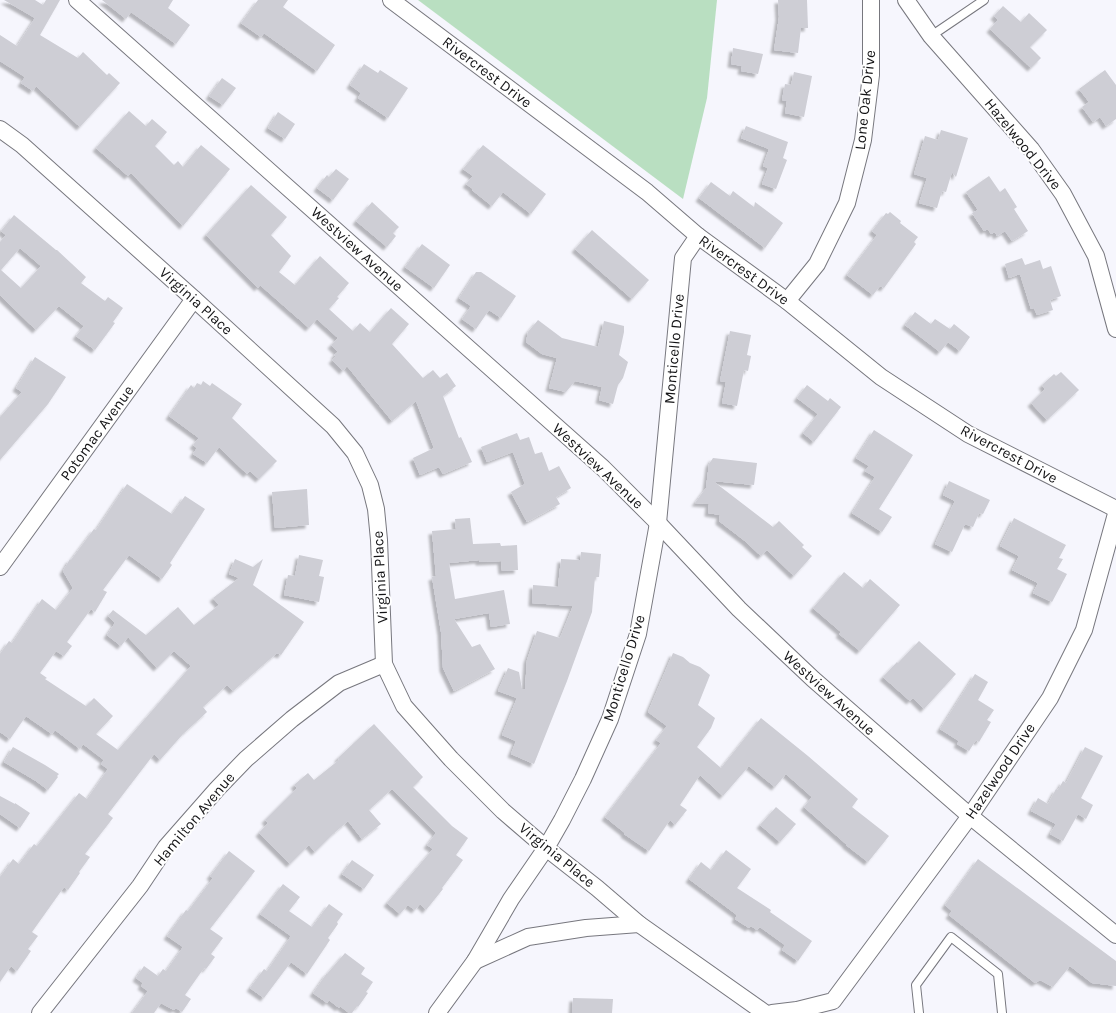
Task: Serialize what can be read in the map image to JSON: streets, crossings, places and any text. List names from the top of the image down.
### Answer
{
  "streets": {
    "street": [
      "Rivercrest Drive",
      "Lone Oak Drive",
      "Hazelwood Drive",
      "Westview Avenue",
      "Virginia Place",
      "Monticello Drive",
      "Potomac Avenue",
      "Hamilton Avenue"
    ]
  },
  "crossings": [
    ["Rivercrest Drive", "Lone Oak Drive"],
    ["Rivercrest Drive", "Monticello Drive"],
    ["Hazelwood Drive", "Westview Avenue"],
    ["Westview Avenue", "Monticello Drive"],
    ["Virginia Place", "Monticello Drive"],
    ["Virginia Place", "Potomac Avenue"],
    ["Virginia Place", "Hamilton Avenue"]
  ]
}
